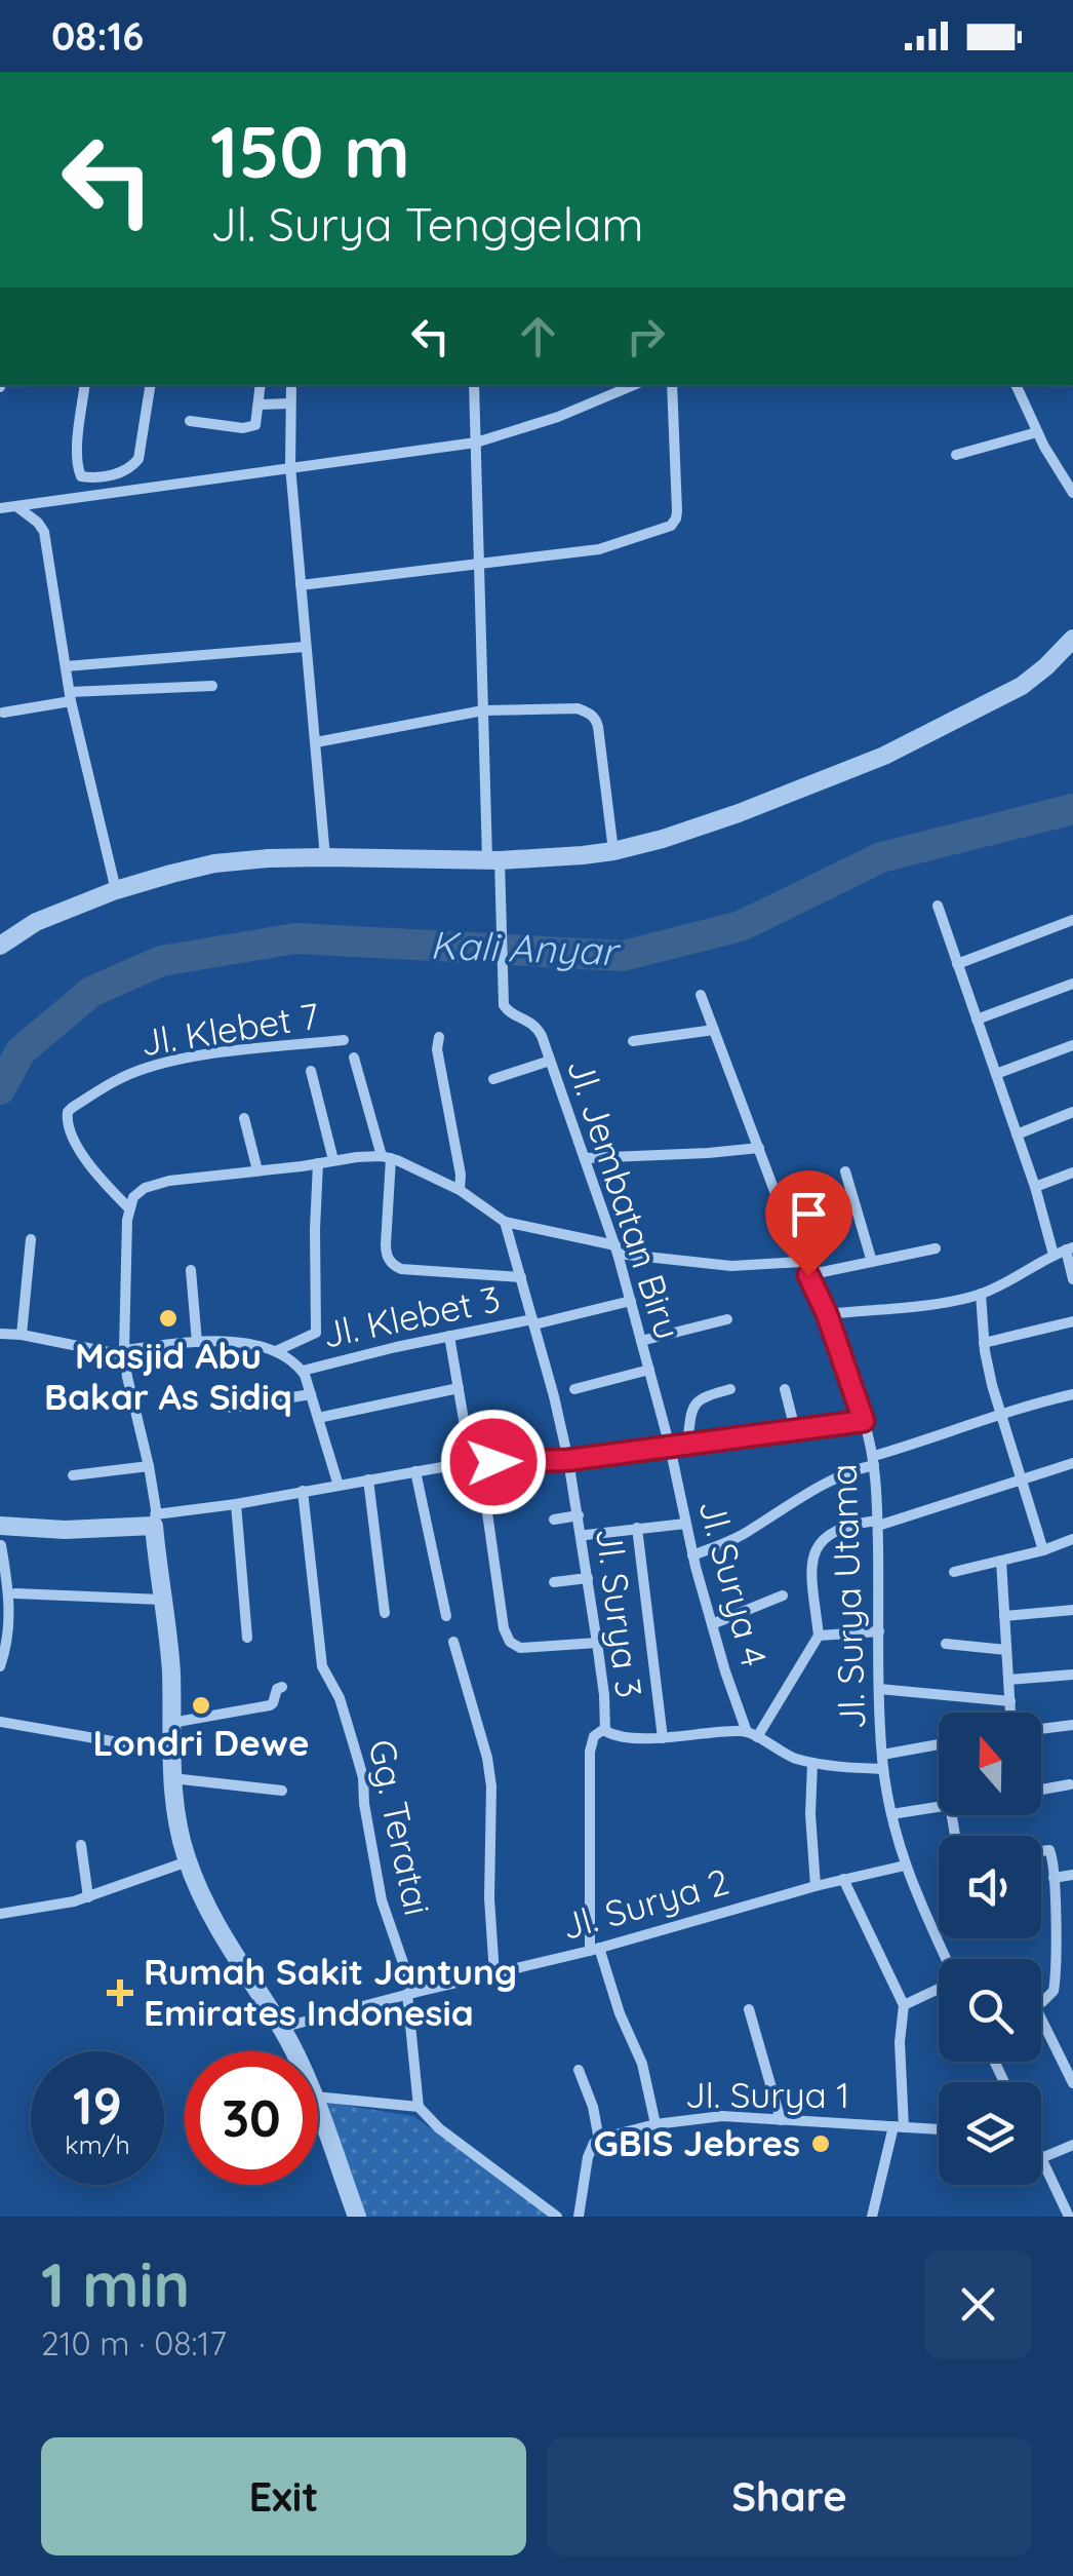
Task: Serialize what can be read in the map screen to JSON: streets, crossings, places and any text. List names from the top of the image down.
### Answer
{
  "streets": {
    "street": [
      "Jl. Klebet 7",
      "Jl. Jembatan Biru",
      "Jl. Klebet 3",
      "Jl. Surya 4",
      "Jl. Surya Utama",
      "Jl. Surya 3",
      "Gg. Teratai",
      "Jl. Surya 2",
      "Jl. Surya 1"
    ]
  },
  "crossings": [
    ["Jl. Jembatan Biru", "Jl. Klebet 3"],
    ["Jl. Jembatan Biru", "Jl. Surya 4"],
    ["Jl. Jembatan Biru", "Jl. Surya Utama"],
    ["Jl. Klebet 3", "Jl. Surya 3"],
    ["Jl. Surya 4", "Jl. Surya Utama"],
    ["Jl. Surya 4", "Jl. Surya 3"],
    ["Jl. Surya Utama", "Jl. Surya 3"],
    ["Jl. Surya Utama", "Gg. Teratai"],
    ["Jl. Surya Utama", "Jl. Surya 2"],
    ["Gg. Teratai", "Jl. Surya 2"]
  ],
  "water": ["Kali Anyar"],
  "places": {
    "other": ["Masjid Abu Bakar As Sidiq", "Londri Dewe", "GBIS Jebres"],
    "health": ["Rumah Sakit Jantung Emirates Indonesia"]
  },
  "north": "top",
  "page": {
    "status": "08:16",
    "turn": ["150 m", "Jl. Surya Tenggelam"],
    "speed": "19 km/h",
    "limit": "30",
    "heading": ["1 min", "210 m · 08:17"],
    "buttons": ["Exit", "Share"]
  }
}
